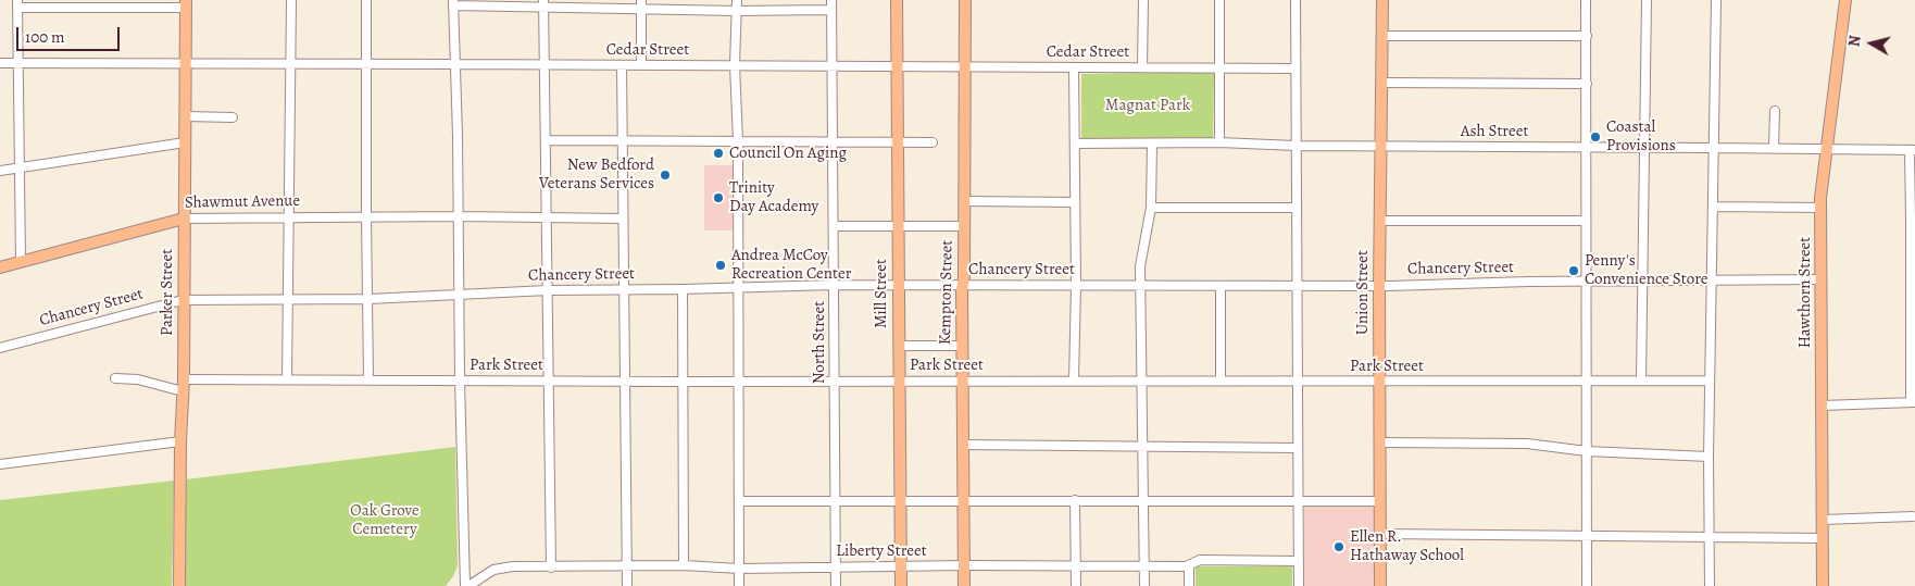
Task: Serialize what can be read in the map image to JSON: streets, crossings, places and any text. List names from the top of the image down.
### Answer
{
  "streets": {
    "main road": [
      "Shawmut Avenue",
      "Parker Street",
      "Kempton Street",
      "Union Street",
      "Hawthorn Street",
      "Mill Street"
    ],
    "street": [
      "Cedar Street",
      "Ash Street",
      "Chancery Street",
      "North Street",
      "Park Street",
      "Liberty Street"
    ]
  },
  "crossings": [
    ["Cedar Street", "Parker Street"],
    ["Cedar Street", "Kempton Street"],
    ["Cedar Street", "Mill Street"],
    ["Cedar Street", "North Street"],
    ["Ash Street", "Union Street"],
    ["Ash Street", "Hawthorn Street"],
    ["Shawmut Avenue", "Parker Street"],
    ["Chancery Street", "Parker Street"],
    ["Chancery Street", "Kempton Street"],
    ["Chancery Street", "Union Street"],
    ["Chancery Street", "Hawthorn Street"],
    ["Chancery Street", "Mill Street"],
    ["Chancery Street", "North Street"],
    ["Parker Street", "Park Street"],
    ["Kempton Street", "Park Street"],
    ["Kempton Street", "Liberty Street"],
    ["Union Street", "Park Street"],
    ["Mill Street", "Park Street"],
    ["Mill Street", "Liberty Street"],
    ["North Street", "Park Street"],
    ["North Street", "Liberty Street"]
  ],
  "parks": ["Magnat Park", "Oak Grove Cemetery"],
  "places": [
    "Coastal Provisions",
    "Council On Aging",
    "New Bedford Veterans Services",
    "Trinity Day Academy",
    "Andrea McCoy Recreation Center",
    "Penny's Convenience Store",
    "Ellen R. Hathaway School"
  ],
  "scale_bar": "100 m",
  "north": "left"
}
